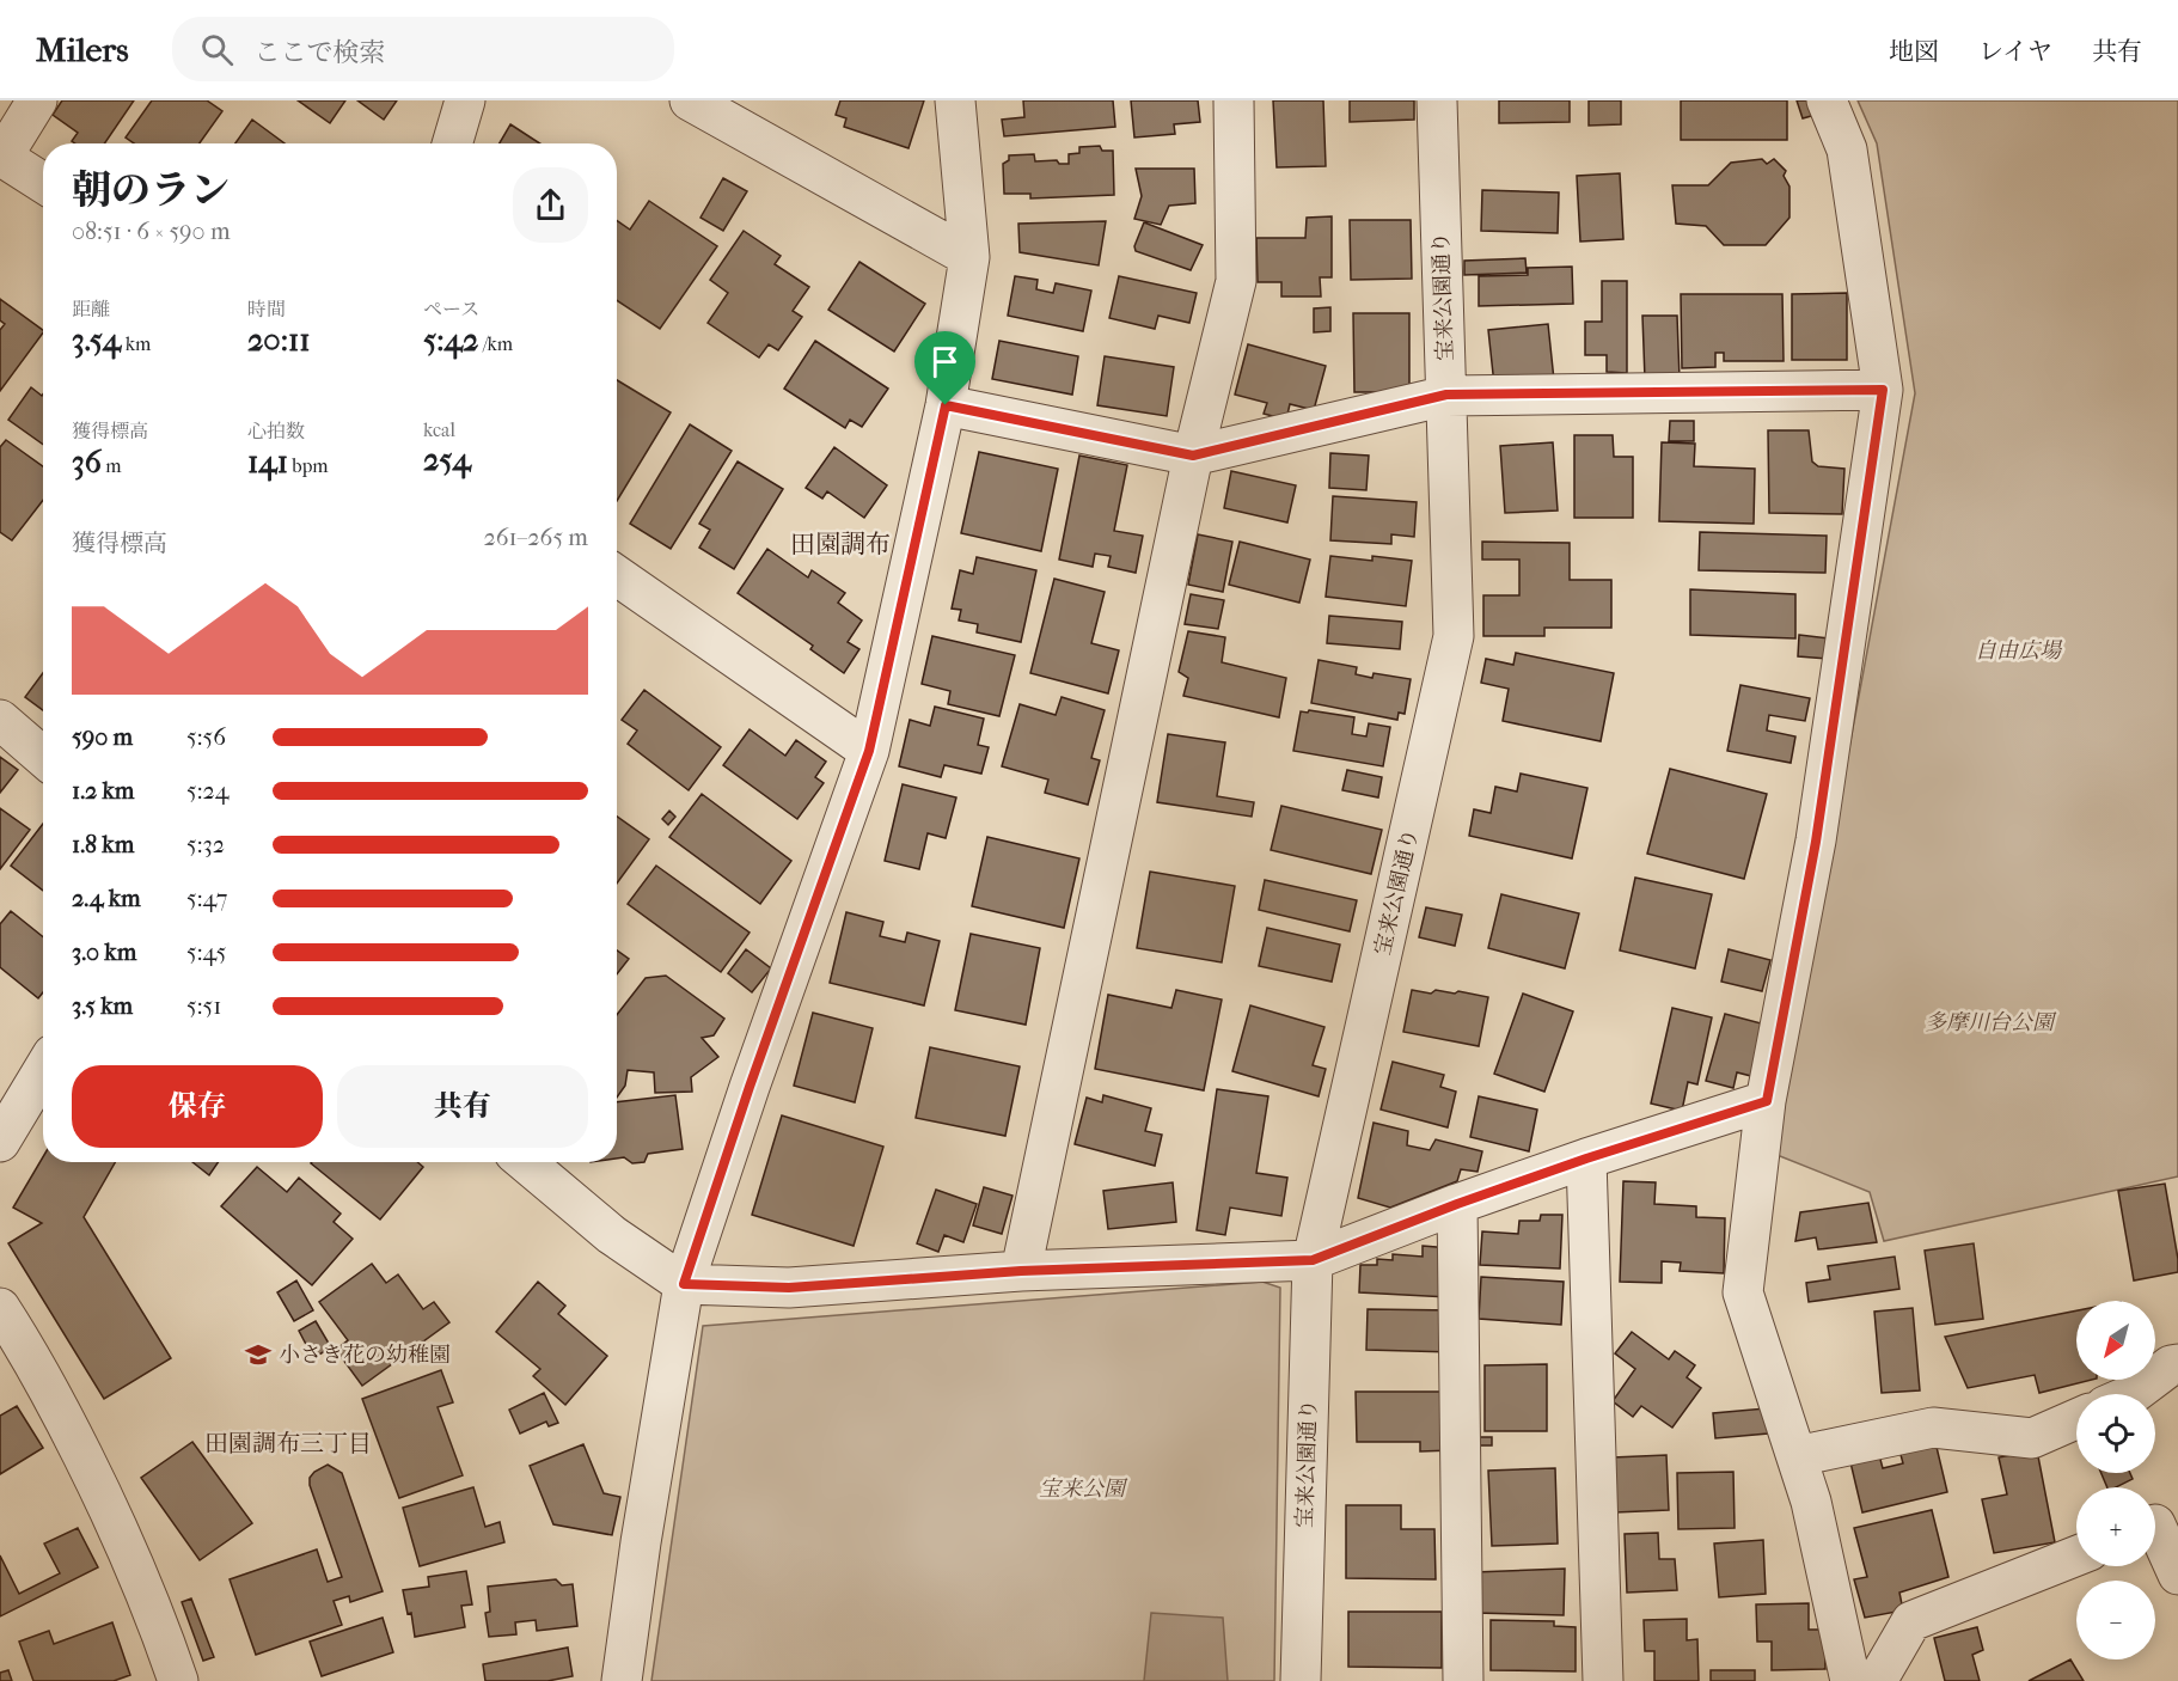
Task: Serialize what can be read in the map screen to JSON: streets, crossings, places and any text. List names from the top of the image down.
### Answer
{
  "streets": {
    "street": ["宝来公園通り"]
  },
  "districts": ["田園調布", "田園調布三丁目"],
  "parks": ["自由広場", "多摩川台公園", "宝来公園"],
  "places": {
    "school or university": ["小さき花の幼稚園"]
  },
  "north": "bottom left",
  "page": {
    "header": "Milers",
    "search": "ここで検索",
    "nav": ["地図", "レイヤ", "共有"],
    "heading": ["朝のラン", "08:51 · 6 × 590 m"],
    "stats": [
      ["距離", "3.54 km"],
      ["時間", "20:11"],
      ["ペース", "5:42 /km"],
      ["獲得標高", "36 m"],
      ["心拍数", "141 bpm"],
      ["kcal", "254"]
    ],
    "chart": ["獲得標高", "261–265 m"],
    "list": [
      {
        "name": "590 m",
        "note": "5:56"
      },
      {
        "name": "1.2 km",
        "note": "5:24"
      },
      {
        "name": "1.8 km",
        "note": "5:32"
      },
      {
        "name": "2.4 km",
        "note": "5:47"
      },
      {
        "name": "3.0 km",
        "note": "5:45"
      },
      {
        "name": "3.5 km",
        "note": "5:51"
      }
    ],
    "buttons": ["保存", "共有"],
    "map_buttons": ["+", "−"]
  }
}
